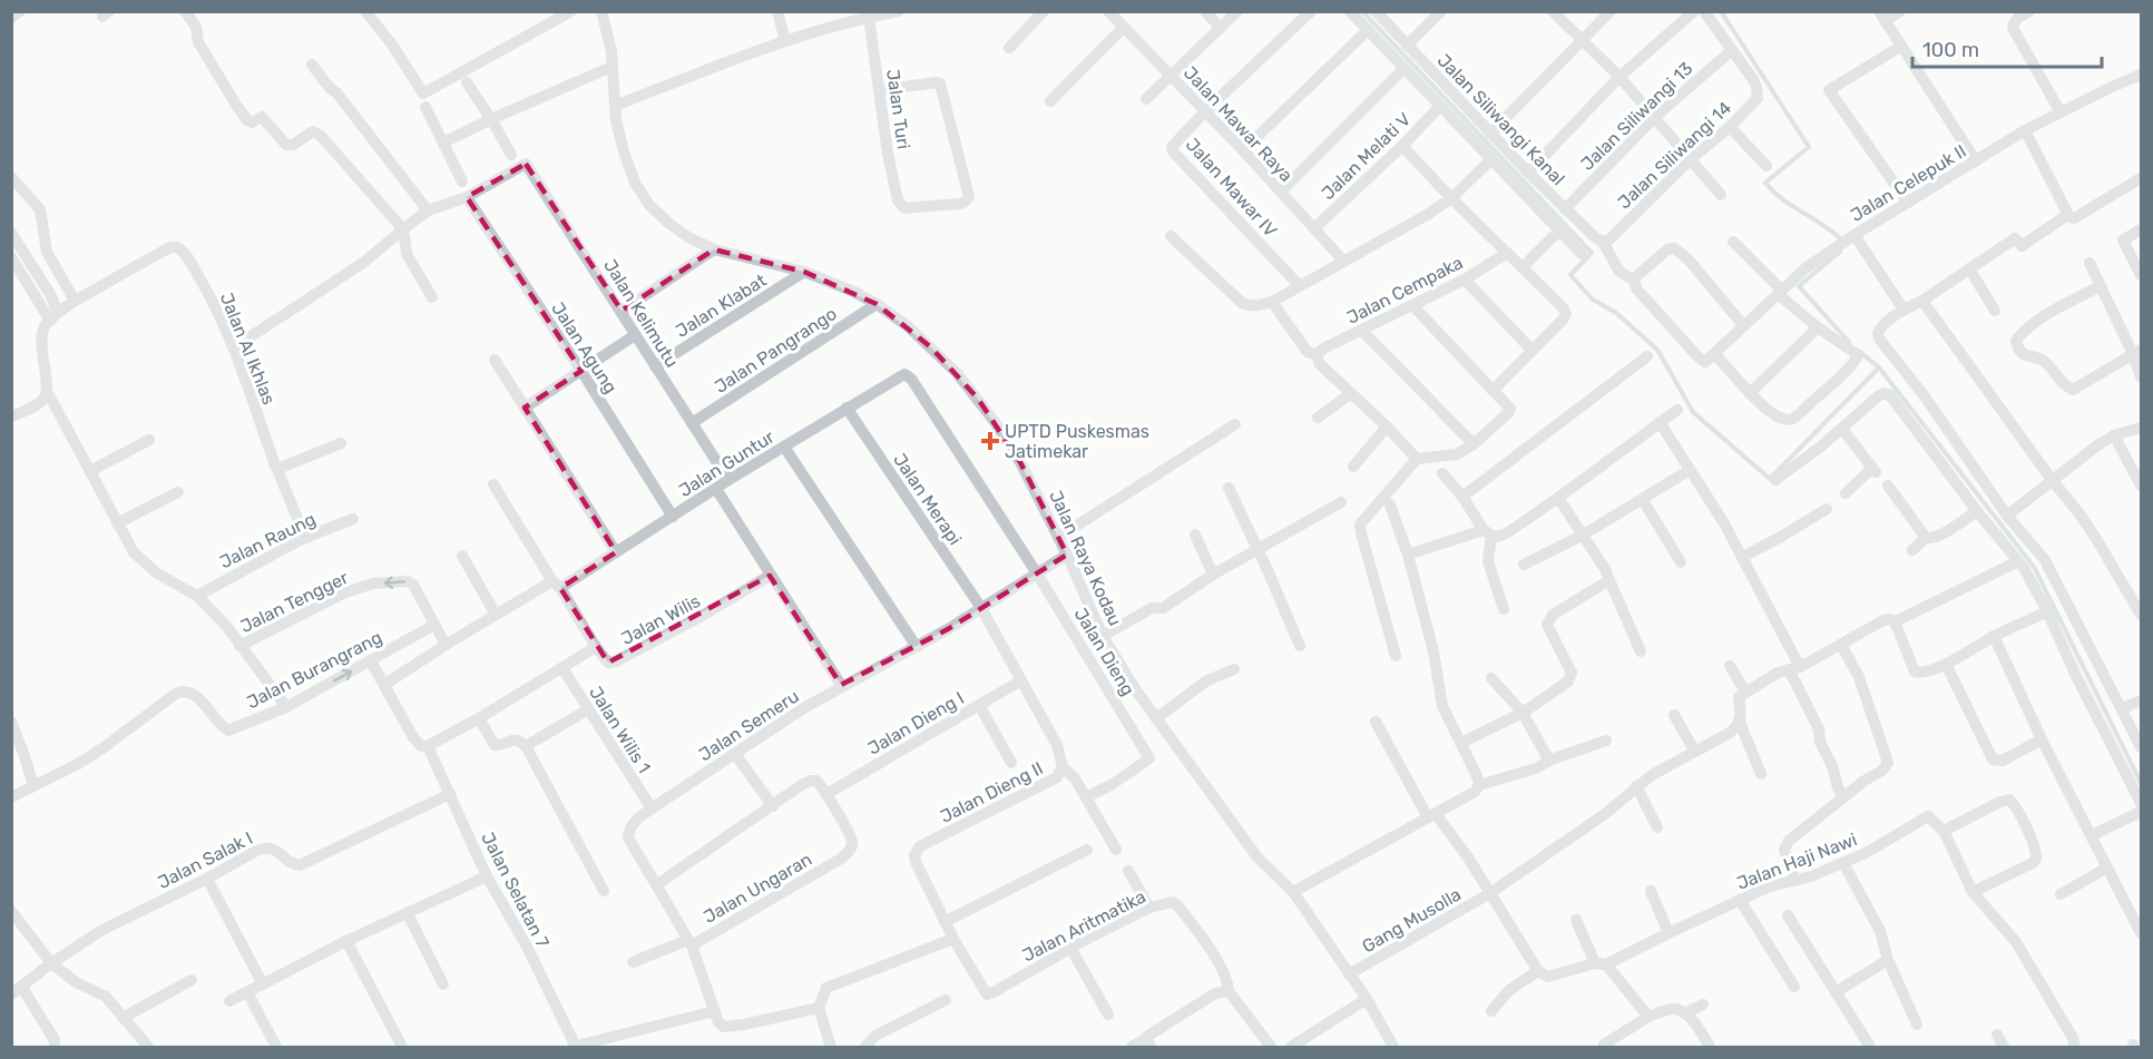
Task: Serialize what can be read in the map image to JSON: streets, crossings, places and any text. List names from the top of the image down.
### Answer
{
  "streets": {
    "street": [
      "Jalan Turi",
      "Jalan Siliwangi 13",
      "Jalan Siliwangi Kanal",
      "Jalan Mawar Raya",
      "Jalan Siliwangi 14",
      "Jalan Melati V",
      "Jalan Celepuk II",
      "Jalan Mawar IV",
      "Jalan Cempaka",
      "Jalan Klabat",
      "Jalan Kelimutu",
      "Jalan Agung",
      "Jalan Al Ikhlas",
      "Jalan Pangrango",
      "Jalan Guntur",
      "Jalan Merapi",
      "Jalan Raung",
      "Jalan Raya Kodau",
      "Jalan Tengger",
      "Jalan Wilis",
      "Jalan Dieng",
      "Jalan Burangrang",
      "Jalan Dieng I",
      "Jalan Semeru",
      "Jalan Wilis 1",
      "Jalan Dieng II",
      "Jalan Salak I",
      "Jalan Haji Nawi",
      "Jalan Ungaran",
      "Jalan Selatan 7",
      "Gang Musolla",
      "Jalan Aritmatika"
    ]
  },
  "crossings": [
    ["Jalan Siliwangi 13", "Jalan Siliwangi Kanal"],
    ["Jalan Siliwangi 13", "Jalan Siliwangi 14"],
    ["Jalan Siliwangi Kanal", "Jalan Siliwangi 14"],
    ["Jalan Mawar Raya", "Jalan Melati V"],
    ["Jalan Mawar Raya", "Jalan Mawar IV"],
    ["Jalan Klabat", "Jalan Kelimutu"],
    ["Jalan Klabat", "Jalan Raya Kodau"],
    ["Jalan Kelimutu", "Jalan Agung"],
    ["Jalan Kelimutu", "Jalan Pangrango"],
    ["Jalan Kelimutu", "Jalan Guntur"],
    ["Jalan Agung", "Jalan Guntur"],
    ["Jalan Al Ikhlas", "Jalan Raung"],
    ["Jalan Pangrango", "Jalan Raya Kodau"],
    ["Jalan Guntur", "Jalan Merapi"],
    ["Jalan Guntur", "Jalan Tengger"],
    ["Jalan Guntur", "Jalan Wilis"],
    ["Jalan Guntur", "Jalan Dieng"],
    ["Jalan Guntur", "Jalan Selatan 7"],
    ["Jalan Merapi", "Jalan Semeru"],
    ["Jalan Merapi", "Jalan Dieng II"],
    ["Jalan Raya Kodau", "Jalan Semeru"],
    ["Jalan Raya Kodau", "Gang Musolla"],
    ["Jalan Tengger", "Jalan Burangrang"],
    ["Jalan Dieng", "Jalan Semeru"],
    ["Jalan Burangrang", "Jalan Selatan 7"],
    ["Jalan Dieng I", "Jalan Dieng II"],
    ["Jalan Dieng I", "Jalan Ungaran"],
    ["Jalan Semeru", "Jalan Wilis 1"],
    ["Jalan Semeru", "Jalan Dieng II"],
    ["Jalan Semeru", "Jalan Ungaran"],
    ["Jalan Dieng II", "Jalan Aritmatika"],
    ["Jalan Salak I", "Jalan Selatan 7"]
  ],
  "one_way": ["Jalan Tengger"],
  "places": {
    "health": ["UPTD Puskesmas Jatimekar"]
  },
  "scale_bar": "100 m"
}
